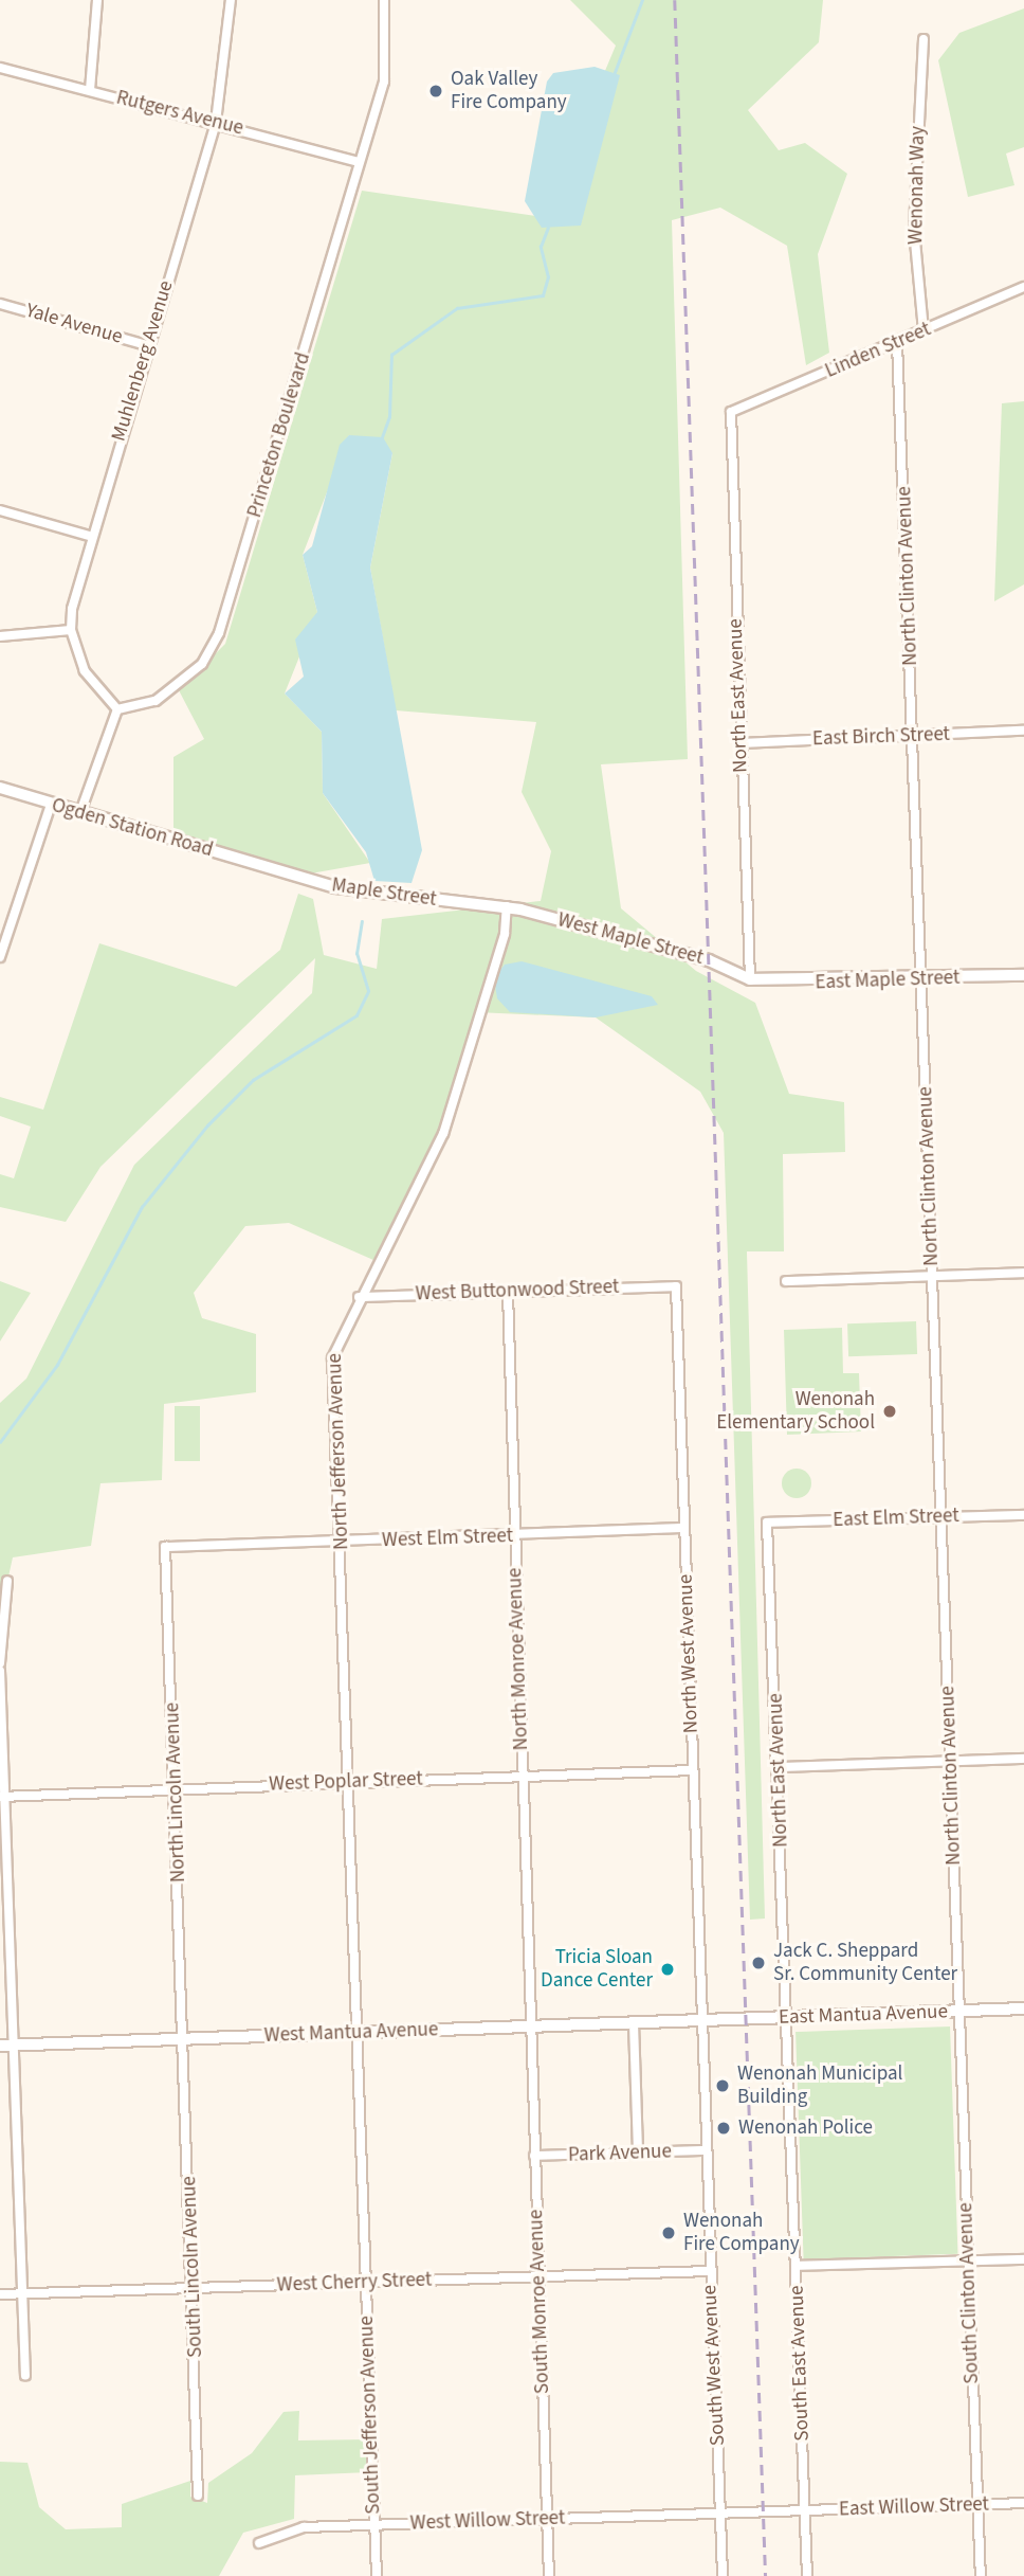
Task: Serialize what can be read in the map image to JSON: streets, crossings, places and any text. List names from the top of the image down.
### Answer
{
  "streets": {
    "street": [
      "Rutgers Avenue",
      "Wenonah Way",
      "Yale Avenue",
      "Linden Street",
      "Muhlenberg Avenue",
      "Princeton Boulevard",
      "North Clinton Avenue",
      "North East Avenue",
      "East Birch Street",
      "Ogden Station Road",
      "Maple Street",
      "West Maple Street",
      "East Maple Street",
      "West Buttonwood Street",
      "North Jefferson Avenue",
      "East Elm Street",
      "West Elm Street",
      "North West Avenue",
      "North Monroe Avenue",
      "West Poplar Street",
      "North Lincoln Avenue",
      "East Mantua Avenue",
      "West Mantua Avenue",
      "Park Avenue",
      "South Lincoln Avenue",
      "West Cherry Street",
      "South Clinton Avenue",
      "South Monroe Avenue",
      "South East Avenue",
      "South West Avenue",
      "South Jefferson Avenue",
      "East Willow Street",
      "West Willow Street"
    ]
  },
  "crossings": [
    ["Rutgers Avenue", "Muhlenberg Avenue"],
    ["Rutgers Avenue", "Princeton Boulevard"],
    ["Wenonah Way", "Linden Street"],
    ["Yale Avenue", "Muhlenberg Avenue"],
    ["Linden Street", "North Clinton Avenue"],
    ["Linden Street", "North East Avenue"],
    ["North Clinton Avenue", "East Birch Street"],
    ["North Clinton Avenue", "East Maple Street"],
    ["North Clinton Avenue", "East Elm Street"],
    ["North Clinton Avenue", "East Mantua Avenue"],
    ["North Clinton Avenue", "South Clinton Avenue"],
    ["North East Avenue", "East Birch Street"],
    ["North East Avenue", "West Maple Street"],
    ["North East Avenue", "East Maple Street"],
    ["North East Avenue", "East Elm Street"],
    ["North East Avenue", "East Mantua Avenue"],
    ["North East Avenue", "South East Avenue"],
    ["Ogden Station Road", "Maple Street"],
    ["Maple Street", "West Maple Street"],
    ["Maple Street", "North Jefferson Avenue"],
    ["West Maple Street", "East Maple Street"],
    ["West Maple Street", "North Jefferson Avenue"],
    ["West Buttonwood Street", "North Jefferson Avenue"],
    ["West Buttonwood Street", "North West Avenue"],
    ["West Buttonwood Street", "North Monroe Avenue"],
    ["North Jefferson Avenue", "West Elm Street"],
    ["North Jefferson Avenue", "West Poplar Street"],
    ["North Jefferson Avenue", "West Mantua Avenue"],
    ["North Jefferson Avenue", "South Jefferson Avenue"],
    ["West Elm Street", "North West Avenue"],
    ["West Elm Street", "North Monroe Avenue"],
    ["West Elm Street", "North Lincoln Avenue"],
    ["North West Avenue", "West Poplar Street"],
    ["North West Avenue", "East Mantua Avenue"],
    ["North West Avenue", "West Mantua Avenue"],
    ["North West Avenue", "South West Avenue"],
    ["North Monroe Avenue", "West Poplar Street"],
    ["North Monroe Avenue", "West Mantua Avenue"],
    ["North Monroe Avenue", "South Monroe Avenue"],
    ["West Poplar Street", "North Lincoln Avenue"],
    ["North Lincoln Avenue", "West Mantua Avenue"],
    ["North Lincoln Avenue", "South Lincoln Avenue"],
    ["East Mantua Avenue", "West Mantua Avenue"],
    ["East Mantua Avenue", "South Clinton Avenue"],
    ["East Mantua Avenue", "South East Avenue"],
    ["East Mantua Avenue", "South West Avenue"],
    ["West Mantua Avenue", "South Lincoln Avenue"],
    ["West Mantua Avenue", "South Monroe Avenue"],
    ["West Mantua Avenue", "South West Avenue"],
    ["West Mantua Avenue", "South Jefferson Avenue"],
    ["Park Avenue", "South Monroe Avenue"],
    ["Park Avenue", "South West Avenue"],
    ["South Lincoln Avenue", "West Cherry Street"],
    ["West Cherry Street", "South Monroe Avenue"],
    ["West Cherry Street", "South West Avenue"],
    ["West Cherry Street", "South Jefferson Avenue"],
    ["South Clinton Avenue", "East Willow Street"],
    ["South Monroe Avenue", "West Willow Street"],
    ["South East Avenue", "East Willow Street"],
    ["South West Avenue", "East Willow Street"],
    ["South West Avenue", "West Willow Street"],
    ["South Jefferson Avenue", "West Willow Street"],
    ["East Willow Street", "West Willow Street"]
  ],
  "places": [
    "Oak Valley Fire Company",
    "Wenonah Elementary School",
    "Jack C. Sheppard Sr. Community Center",
    "Tricia Sloan Dance Center",
    "Wenonah Municipal Building",
    "Wenonah Police",
    "Wenonah Fire Company"
  ]
}
